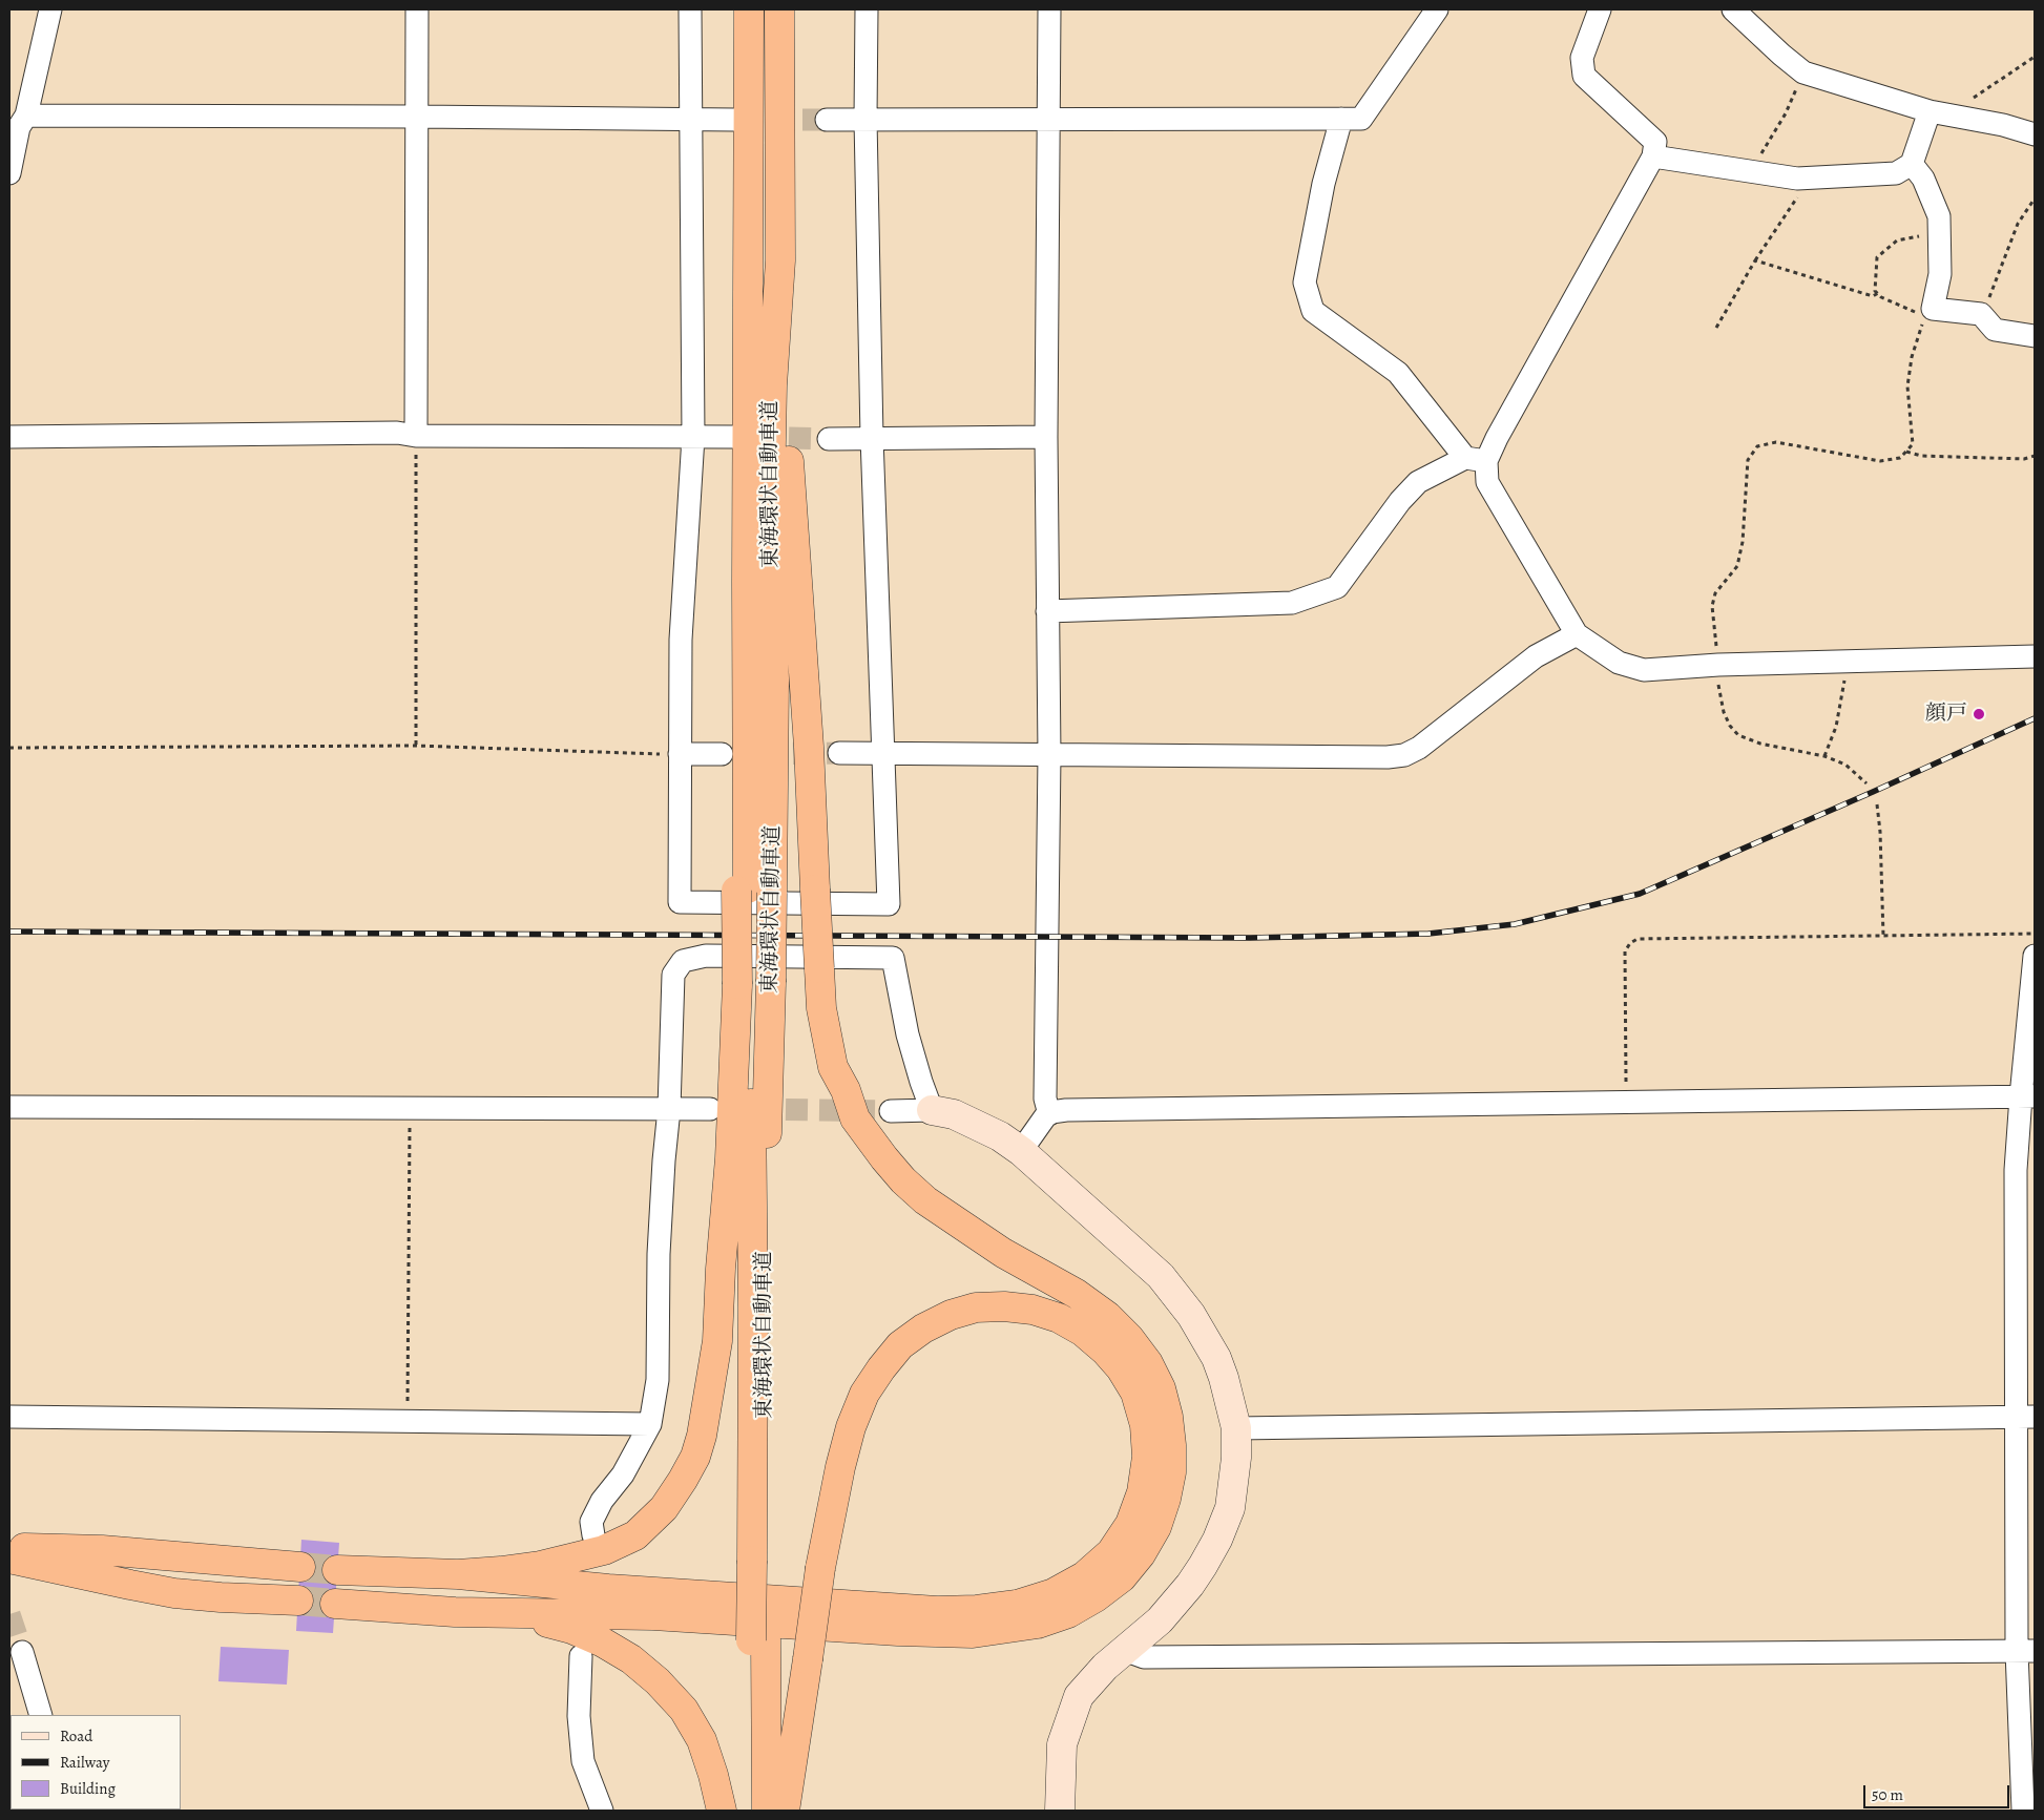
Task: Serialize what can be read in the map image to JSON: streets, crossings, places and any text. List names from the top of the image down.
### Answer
{
  "streets": {
    "highway": ["東海環状自動車道"]
  },
  "places": ["顔戸"],
  "legend": ["Road", "Railway", "Building"],
  "scale_bar": "50 m"
}
